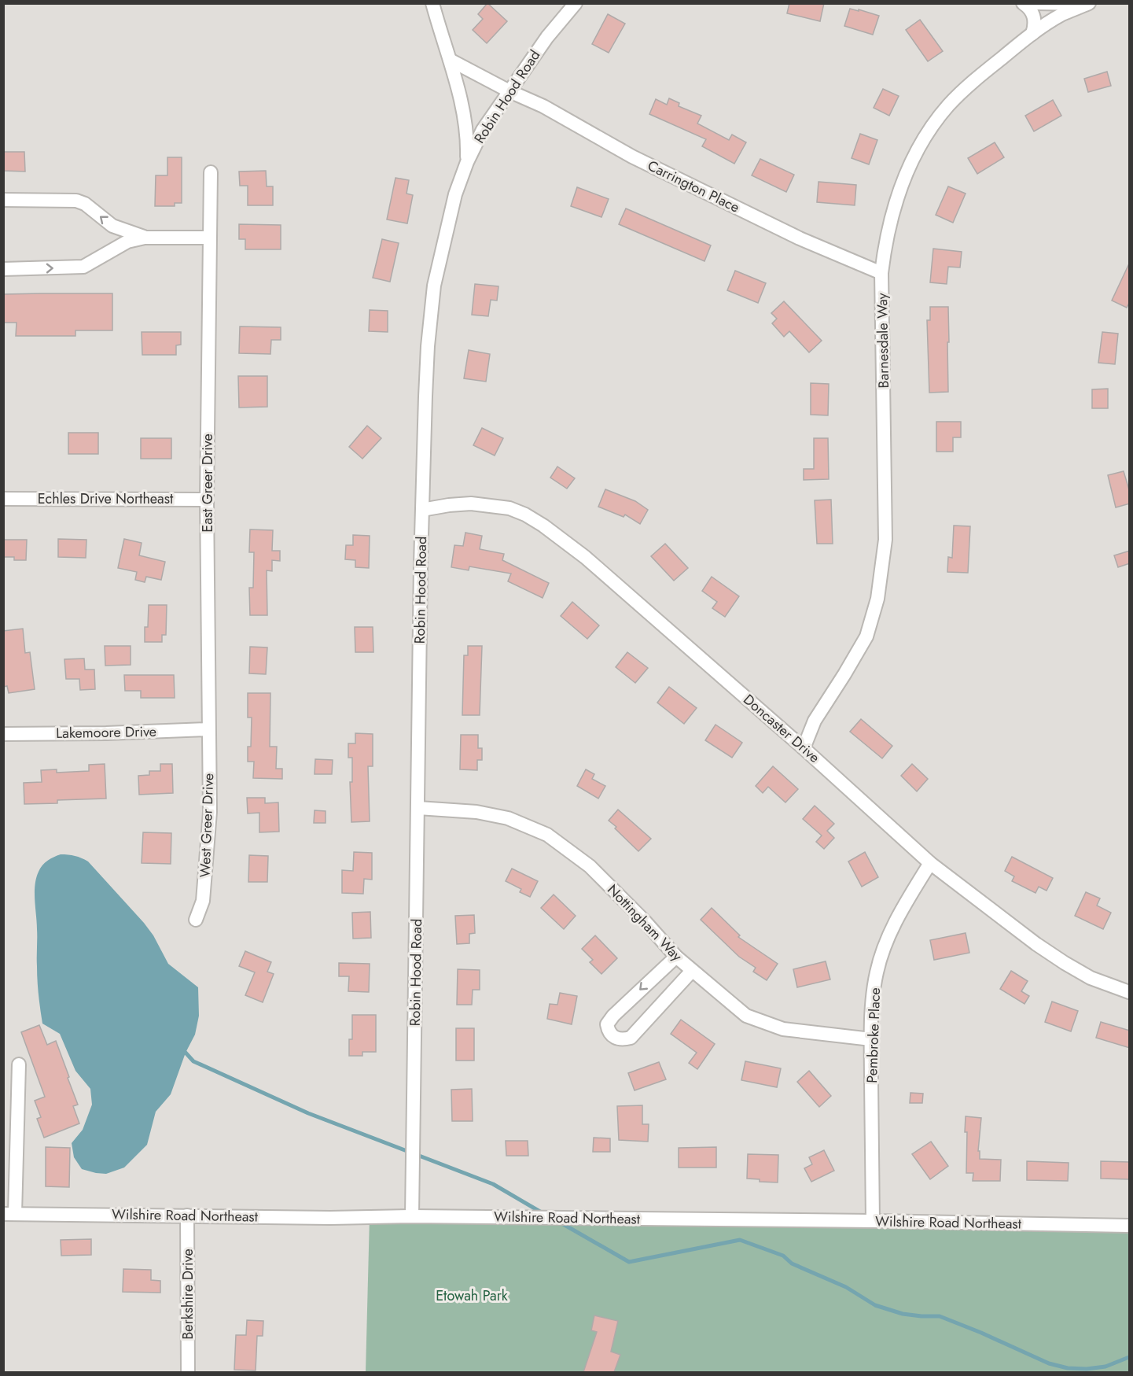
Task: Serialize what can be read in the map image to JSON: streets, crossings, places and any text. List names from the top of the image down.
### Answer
{
  "streets": {
    "street": [
      "Robin Hood Road",
      "Carrington Place",
      "Barnesdale Way",
      "East Greer Drive",
      "Echles Drive Northeast",
      "Doncaster Drive",
      "Lakemoore Drive",
      "West Greer Drive",
      "Nottingham Way",
      "Pembroke Place",
      "Wilshire Road Northeast",
      "Berkshire Drive"
    ]
  },
  "crossings": [
    ["Robin Hood Road", "Carrington Place"],
    ["Robin Hood Road", "Doncaster Drive"],
    ["Robin Hood Road", "Nottingham Way"],
    ["Robin Hood Road", "Wilshire Road Northeast"],
    ["Carrington Place", "Barnesdale Way"],
    ["Barnesdale Way", "Doncaster Drive"],
    ["East Greer Drive", "Echles Drive Northeast"],
    ["East Greer Drive", "Lakemoore Drive"],
    ["East Greer Drive", "West Greer Drive"],
    ["Doncaster Drive", "Pembroke Place"],
    ["Lakemoore Drive", "West Greer Drive"],
    ["Nottingham Way", "Pembroke Place"],
    ["Pembroke Place", "Wilshire Road Northeast"],
    ["Wilshire Road Northeast", "Berkshire Drive"]
  ],
  "parks": ["Etowah Park"]
}
